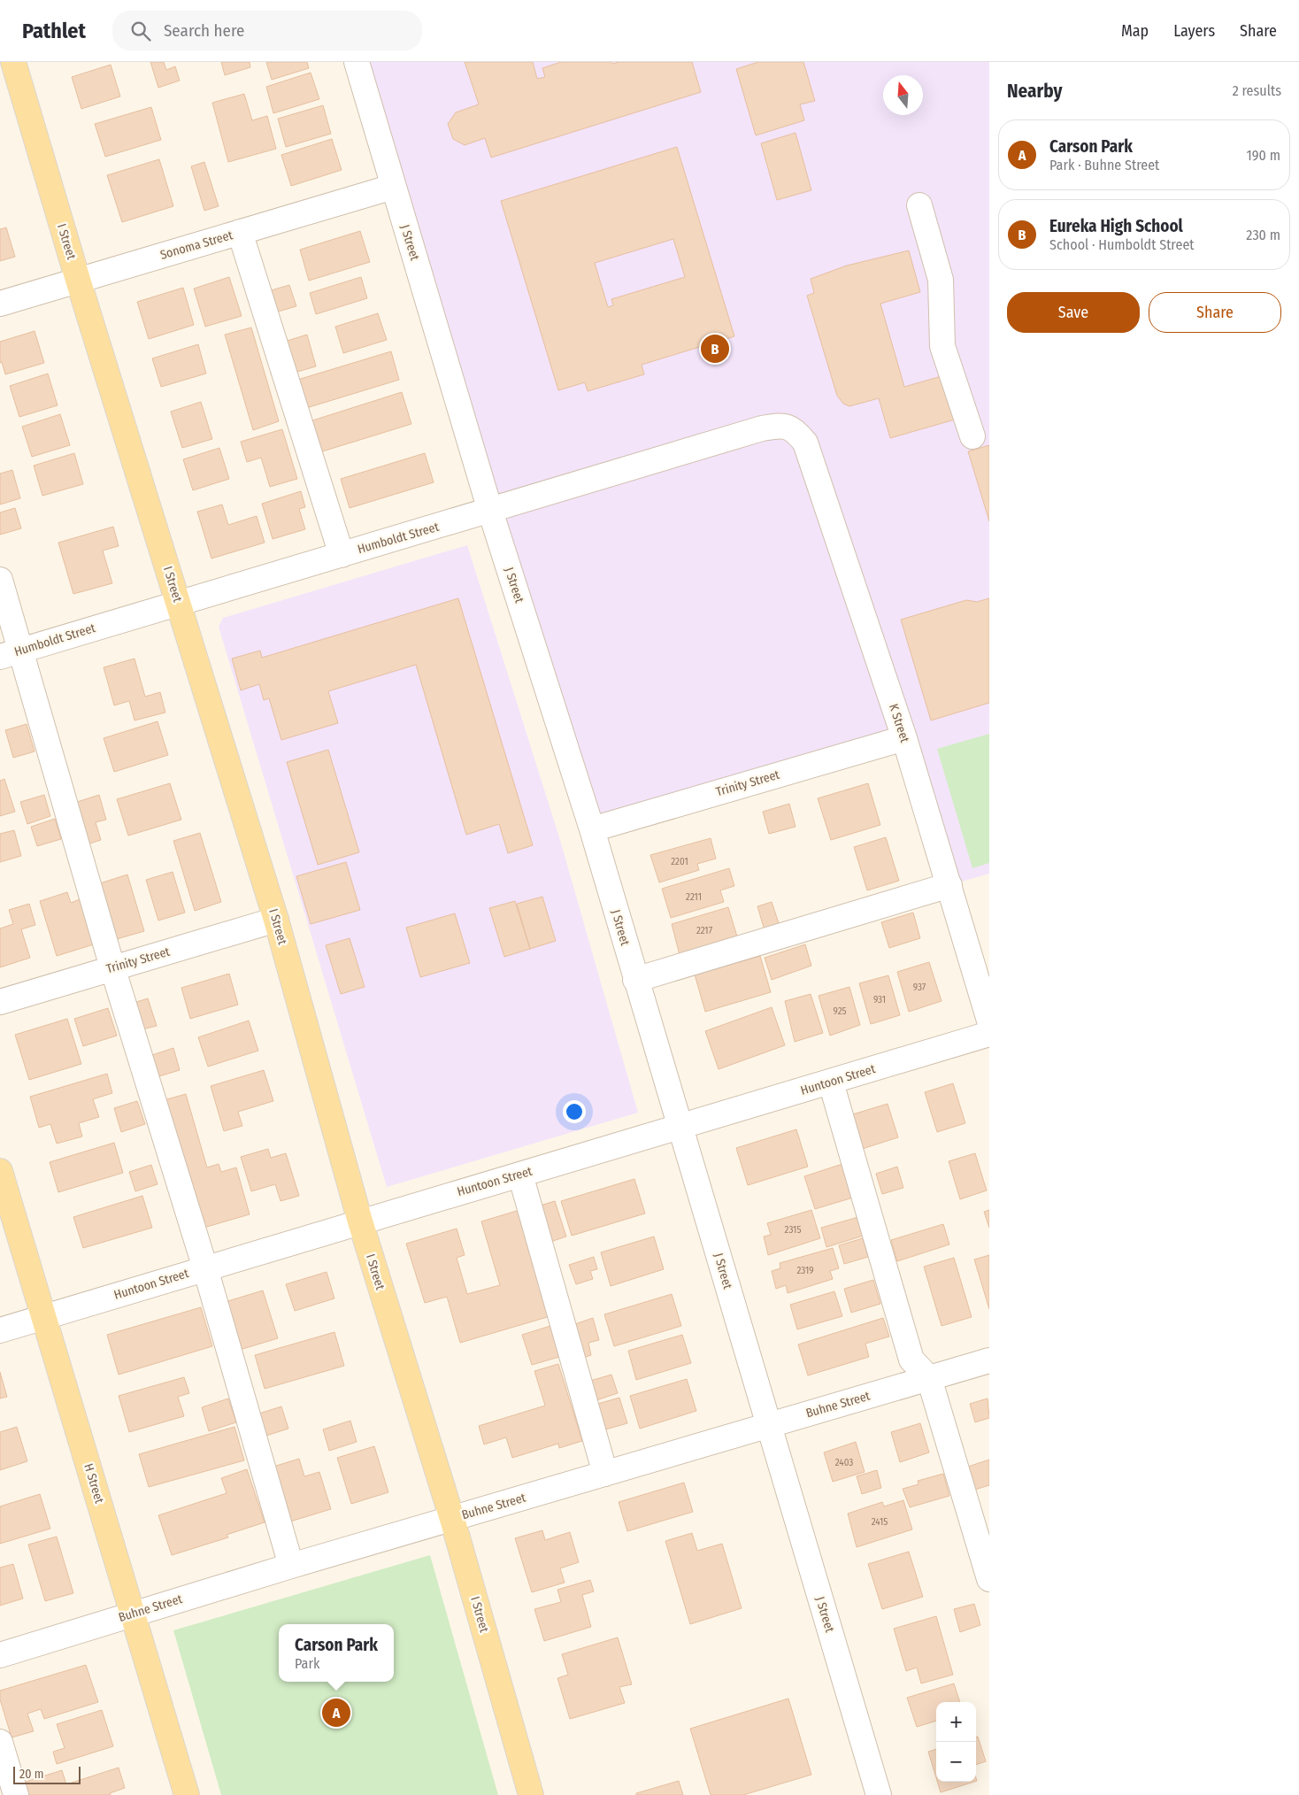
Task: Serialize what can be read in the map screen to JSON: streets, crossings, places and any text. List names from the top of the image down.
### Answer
{
  "streets": {
    "main road": ["I Street", "H Street"],
    "street": [
      "J Street",
      "Sonoma Street",
      "Humboldt Street",
      "K Street",
      "Trinity Street",
      "Huntoon Street",
      "Buhne Street"
    ]
  },
  "crossings": [
    ["I Street", "Sonoma Street"],
    ["I Street", "Humboldt Street"],
    ["I Street", "Trinity Street"],
    ["I Street", "Huntoon Street"],
    ["I Street", "Buhne Street"],
    ["J Street", "Sonoma Street"],
    ["J Street", "Humboldt Street"],
    ["J Street", "Trinity Street"],
    ["J Street", "Huntoon Street"],
    ["J Street", "Buhne Street"],
    ["Humboldt Street", "K Street"],
    ["K Street", "Trinity Street"],
    ["Huntoon Street", "H Street"],
    ["Buhne Street", "H Street"]
  ],
  "house_numbers": [
    "2201",
    "2211",
    "2217",
    "937",
    "931",
    "925",
    "2315",
    "2319",
    "2403",
    "2415"
  ],
  "scale_bar": "20 m",
  "north": "top",
  "page": {
    "header": "Pathlet",
    "search": "Search here",
    "nav": ["Map", "Layers", "Share"],
    "heading": ["Nearby", "2 results"],
    "list": [
      {
        "mark": "A",
        "name": "Carson Park",
        "note": "Park · Buhne Street",
        "value": "190 m"
      },
      {
        "mark": "B",
        "name": "Eureka High School",
        "note": "School · Humboldt Street",
        "value": "230 m"
      }
    ],
    "buttons": ["Save", "Share"],
    "pins": ["B", "A"],
    "popup": ["Carson Park", "Park"],
    "map_buttons": ["+", "−"],
    "scale": "20 m"
  }
}
